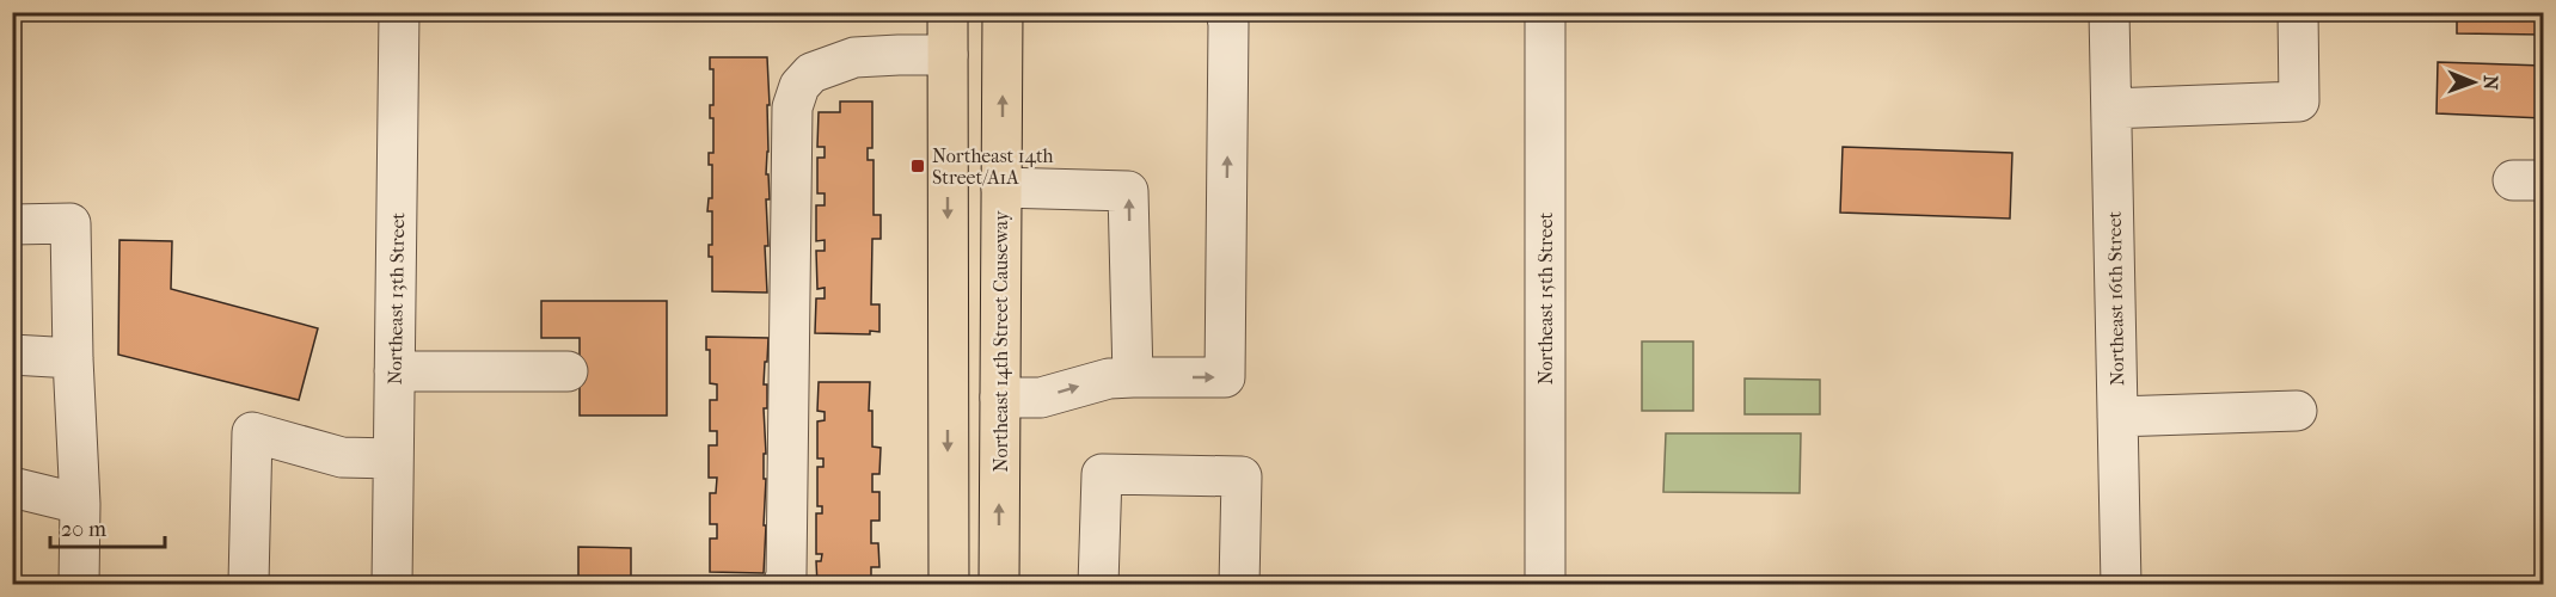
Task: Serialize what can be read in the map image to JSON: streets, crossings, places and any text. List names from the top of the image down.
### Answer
{
  "streets": {
    "main road": ["Northeast 14th Street Causeway"],
    "street": ["Northeast 13th Street", "Northeast 15th Street", "Northeast 16th Street"]
  },
  "places": {
    "transit": ["Northeast 14th Street/A1A"]
  },
  "scale_bar": "20 m",
  "north": "right"
}
